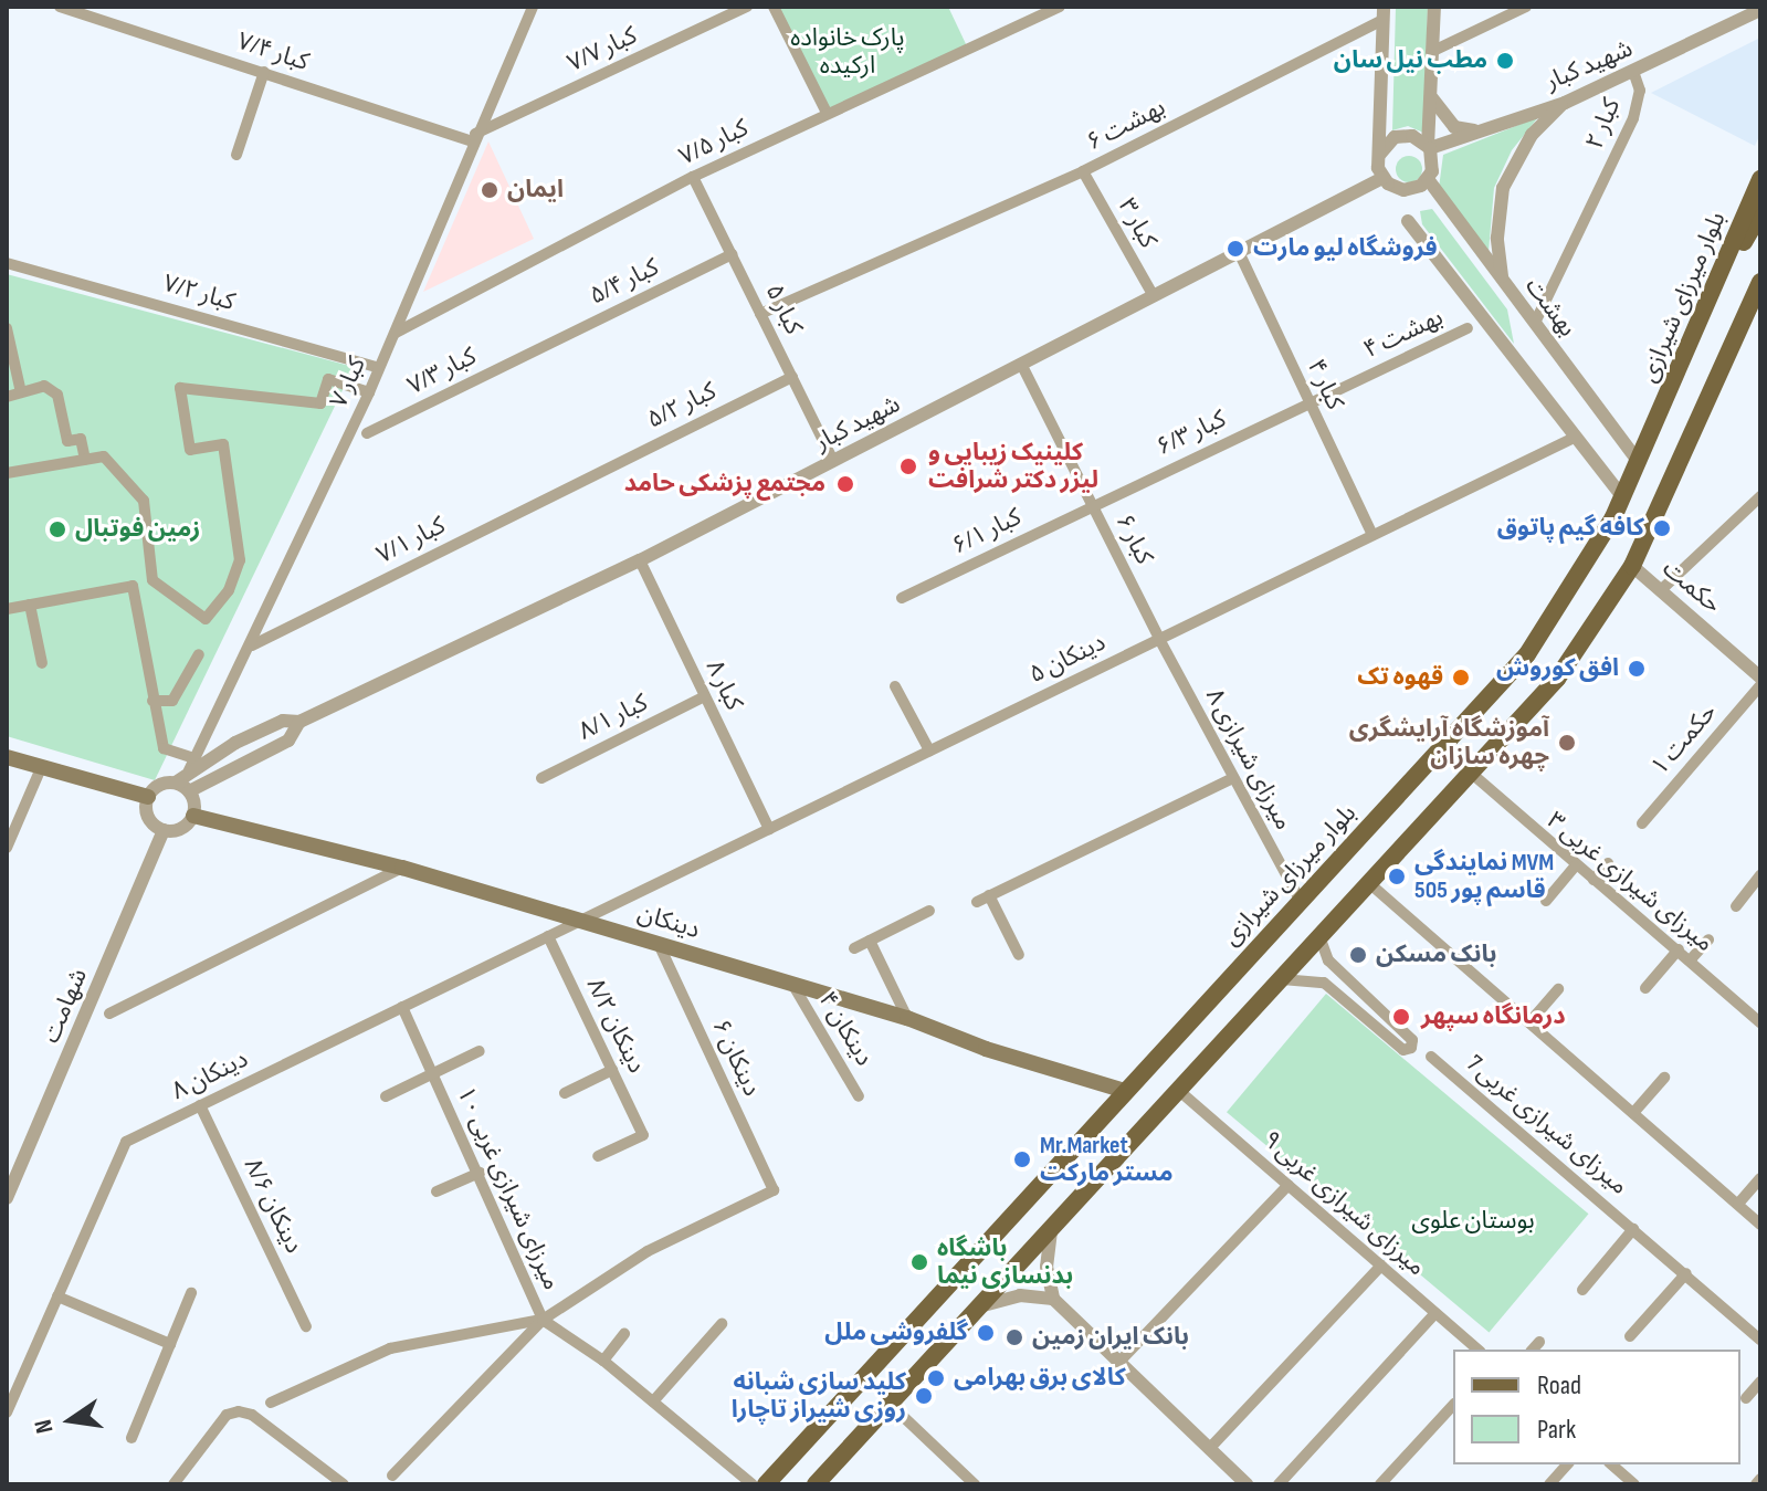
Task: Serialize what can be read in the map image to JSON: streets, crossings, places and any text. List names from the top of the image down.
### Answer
{
  "streets": {
    "main road": ["بلوار میرزای شیرازی", "دینکان"],
    "street": [
      "۷/۷ کبار",
      "۷/۴ کبار",
      "شهید کبار",
      "۲ کبار",
      "۶ بهشت",
      "۷/۵ کبار",
      "۳ کبار",
      "۵/۴ کبار",
      "۷/۲ کبار",
      "بهشت",
      "۵ کبار",
      "۴ بهشت",
      "۷/۳ کبار",
      "۷ کبار",
      "۴ کبار",
      "۵/۲ کبار",
      "۶/۳ کبار",
      "۶/۱ کبار",
      "۶ کبار",
      "۷/۱ کبار",
      "حکمت",
      "۵ دینکان",
      "۸ کبار",
      "۸/۱ کبار",
      "۱ حکمت",
      "۸ میرزای شیرازی",
      "۳ میرزای شیرازی غربی",
      "شهامت",
      "دینکان ۸/۲",
      "دینکان ۴",
      "دینکان ۶",
      "۸ دینکان",
      "میرزای شیرازی غربی 7",
      "۱۰ میرزای شیرازی غربی",
      "میرزای شیرازی غربی ۹",
      "۸/۶ دینکان"
    ]
  },
  "crossings": [
    ["۷/۷ کبار", "۷/۴ کبار"],
    ["۷/۷ کبار", "۷ کبار"],
    ["۷/۴ کبار", "۷ کبار"],
    ["شهید کبار", "۲ کبار"],
    ["شهید کبار", "۳ کبار"],
    ["شهید کبار", "بهشت"],
    ["شهید کبار", "۵ کبار"],
    ["شهید کبار", "۷ کبار"],
    ["شهید کبار", "۴ کبار"],
    ["شهید کبار", "۶ کبار"],
    ["شهید کبار", "۸ کبار"],
    ["شهید کبار", "دینکان"],
    ["شهید کبار", "شهامت"],
    ["۲ کبار", "بهشت"],
    ["۶ بهشت", "۳ کبار"],
    ["۶ بهشت", "۵ کبار"],
    ["۷/۵ کبار", "۵ کبار"],
    ["۷/۵ کبار", "۷ کبار"],
    ["۵/۴ کبار", "۵ کبار"],
    ["۵/۴ کبار", "۷/۳ کبار"],
    ["۷/۲ کبار", "۷ کبار"],
    ["بلوار میرزای شیرازی", "بهشت"],
    ["بلوار میرزای شیرازی", "۸ میرزای شیرازی"],
    ["بلوار میرزای شیرازی", "دینکان"],
    ["۵ کبار", "۵/۲ کبار"],
    ["۴ بهشت", "۴ کبار"],
    ["۴ بهشت", "۶/۳ کبار"],
    ["۷ کبار", "۷/۱ کبار"],
    ["۴ کبار", "۶/۳ کبار"],
    ["۴ کبار", "۵ دینکان"],
    ["۵/۲ کبار", "۷/۱ کبار"],
    ["۶/۳ کبار", "۶/۱ کبار"],
    ["۶/۳ کبار", "۶ کبار"],
    ["۶/۱ کبار", "۶ کبار"],
    ["۶ کبار", "۵ دینکان"],
    ["۶ کبار", "۸ میرزای شیرازی"],
    ["۵ دینکان", "۸ کبار"],
    ["۵ دینکان", "۸ میرزای شیرازی"],
    ["۵ دینکان", "دینکان"],
    ["۵ دینکان", "۸ دینکان"],
    ["۸ کبار", "۸/۱ کبار"],
    ["دینکان", "شهامت"],
    ["دینکان", "دینکان ۴"],
    ["دینکان", "دینکان ۶"],
    ["دینکان", "۸ دینکان"],
    ["دینکان ۸/۲", "۸ دینکان"],
    ["دینکان ۶", "۱۰ میرزای شیرازی غربی"],
    ["۸ دینکان", "۱۰ میرزای شیرازی غربی"],
    ["۸ دینکان", "۸/۶ دینکان"]
  ],
  "parks": ["پارک خانواده ارکیده", "بوستان علوی"],
  "places": [
    "مطب نیل سان",
    "ایمان",
    "فروشگاه لیو مارت",
    "کلینیک زیبایی و لیزر دکتر شرافت",
    "مجتمع پزشکی حامد",
    "کافه گیم پاتوق",
    "زمین فوتبال",
    "افق کوروش",
    "قهوه تک",
    "آموزشگاه آرایشگری چهره سازان",
    "نمایندگی MVM 505 قاسم پور",
    "بانک مسکن",
    "درمانگاه سپهر",
    "Mr.Market مستر مارکت",
    "باشگاه بدنسازی نیما",
    "گلفروشی ملل",
    "بانک ایران زمین",
    "کالای برق بهرامی",
    "کلید سازی شبانه روزی شیراز تاچارا"
  ],
  "legend": ["Road", "Park"],
  "north": "left"
}
